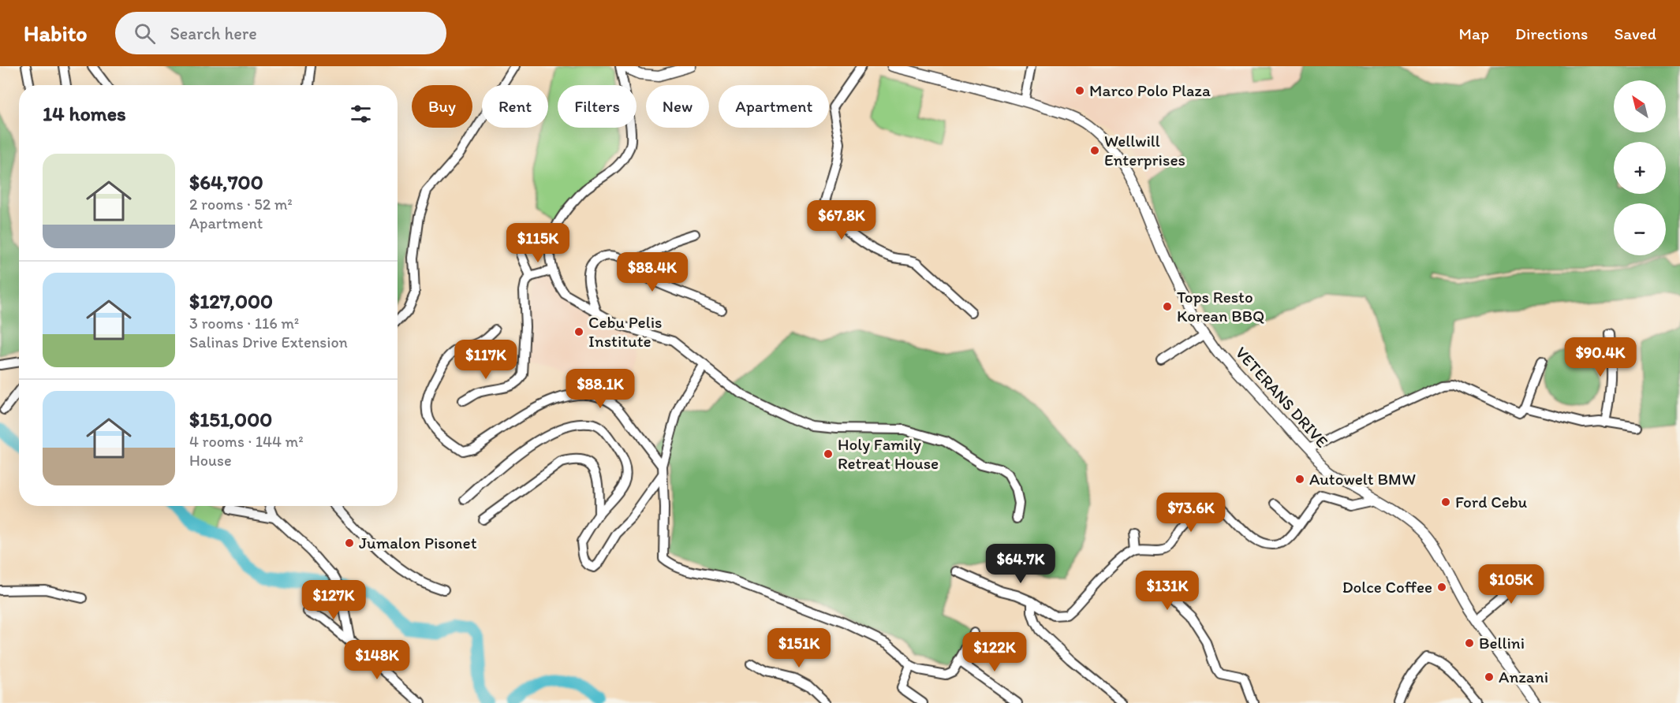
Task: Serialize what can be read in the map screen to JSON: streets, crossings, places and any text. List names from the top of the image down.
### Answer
{
  "streets": {
    "main road": ["VETERANS DRIVE"]
  },
  "places": [
    "Marco Polo Plaza",
    "Wellwill Enterprises",
    "Tops Resto Korean BBQ",
    "Cebu Pelis Institute",
    "Holy Family Retreat House",
    "Autowelt BMW",
    "Ford Cebu",
    "Jumalon Pisonet",
    "Dolce Coffee",
    "Bellini",
    "Anzani"
  ],
  "north": "top left",
  "page": {
    "header": "Habito",
    "search": "Search here",
    "nav": ["Map", "Directions", "Saved"],
    "map_buttons": ["+", "−"],
    "chip": [
      "Buy",
      "Rent",
      "Filters",
      "New",
      "Apartment"
    ],
    "heading": "14 homes",
    "list": [
      {
        "name": "$64,700",
        "note": "2 rooms · 52 m² · Apartment"
      },
      {
        "name": "$127,000",
        "note": "3 rooms · 116 m² · Salinas Drive Extension"
      },
      {
        "name": "$151,000",
        "note": "4 rooms · 144 m² · House"
      }
    ],
    "price": [
      "$67.8K",
      "$115K",
      "$88.4K",
      "$90.4K",
      "$117K",
      "$88.1K",
      "$73.6K",
      "$64.7K",
      "$105K",
      "$131K",
      "$127K",
      "$151K",
      "$122K",
      "$148K"
    ]
  }
}
